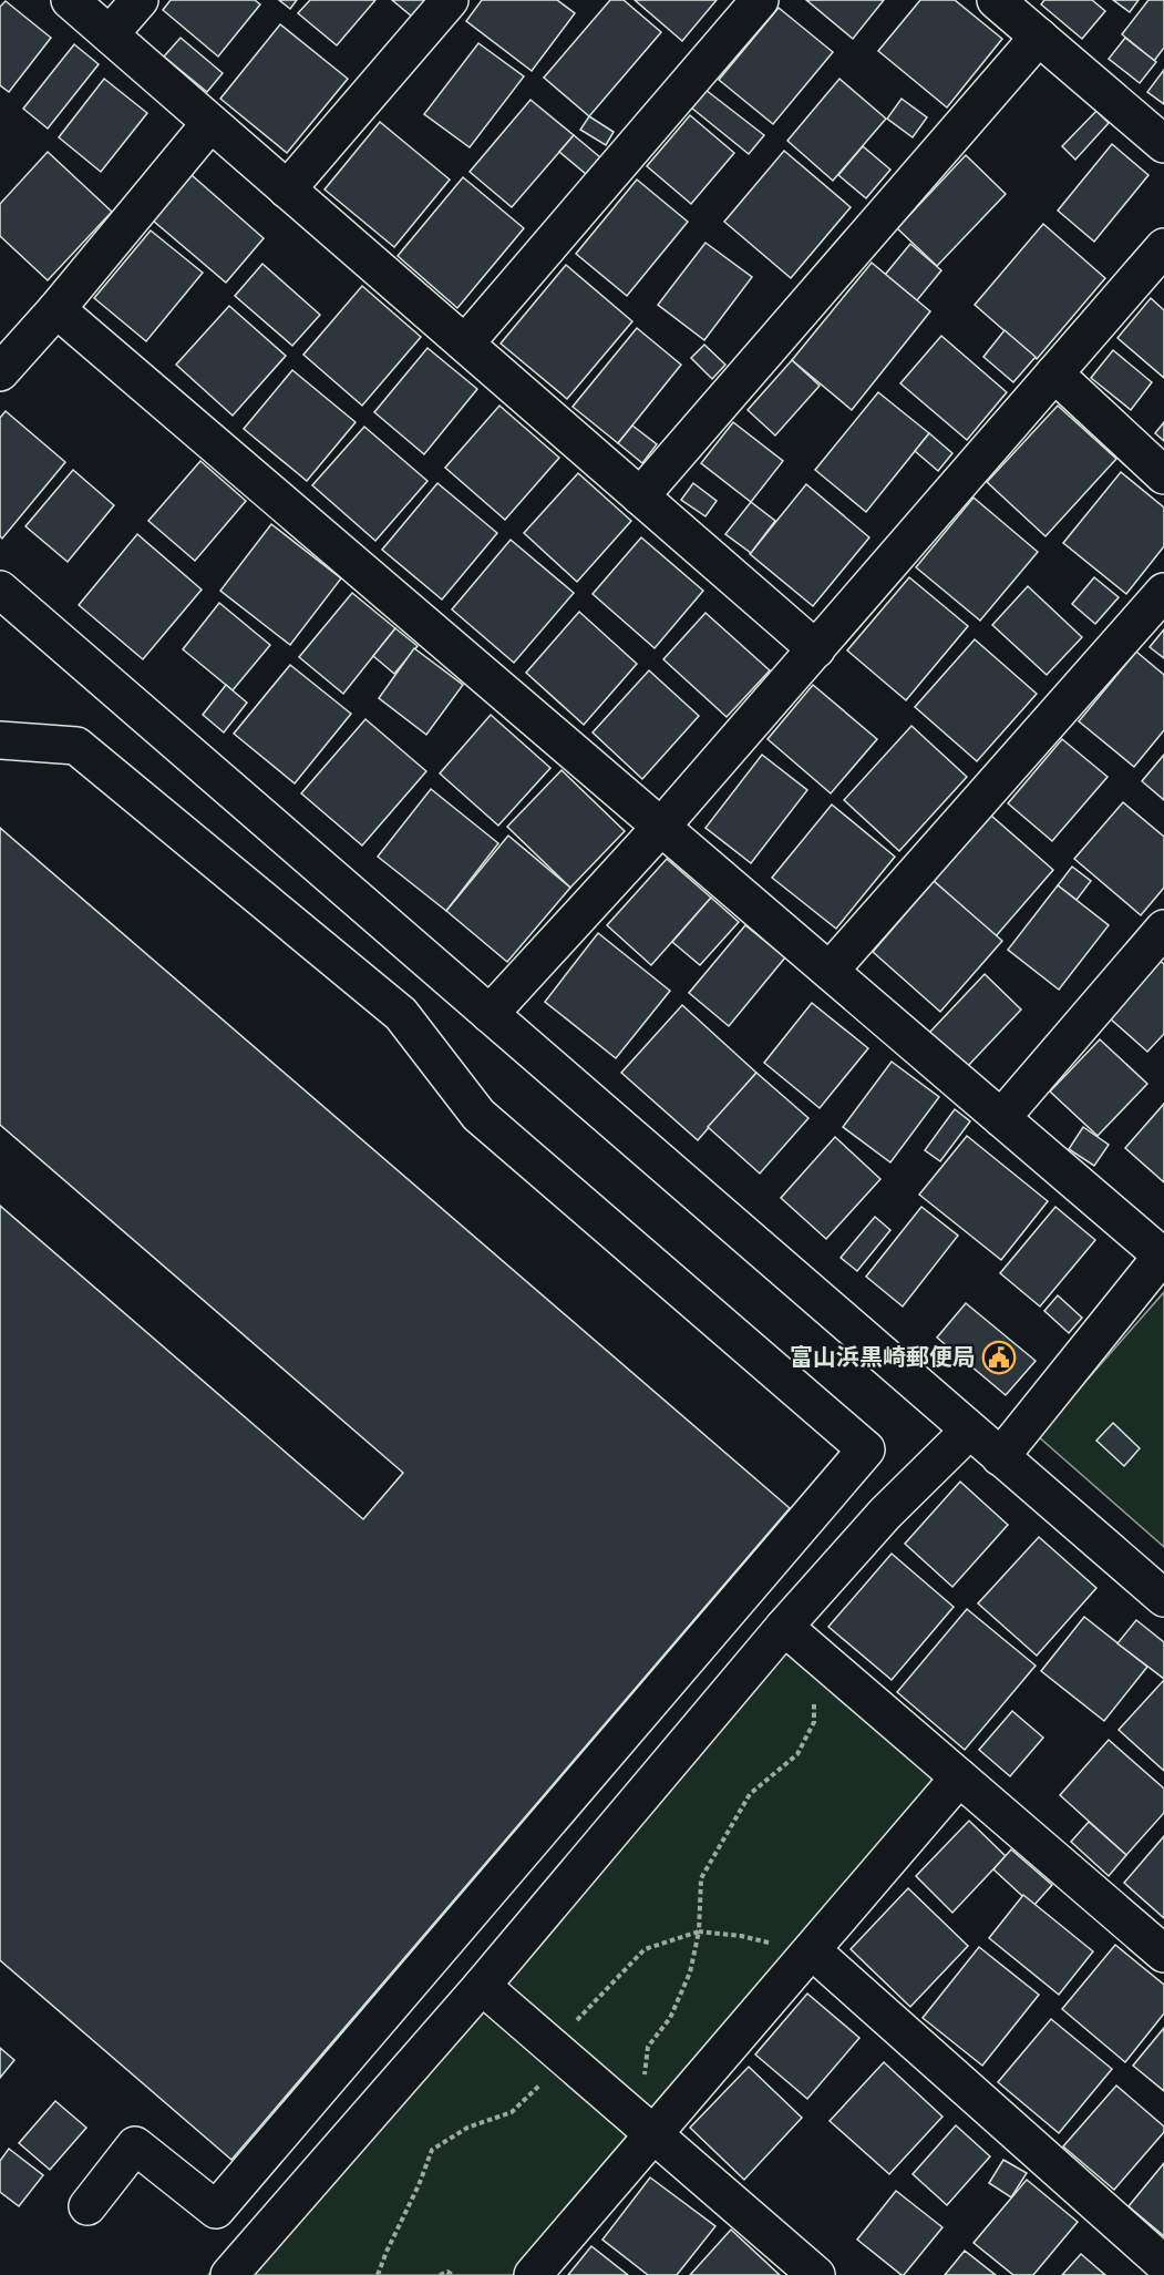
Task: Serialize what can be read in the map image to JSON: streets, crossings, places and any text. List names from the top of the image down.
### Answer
{
  "places": {
    "public building": ["富山浜黒崎郵便局"]
  }
}
